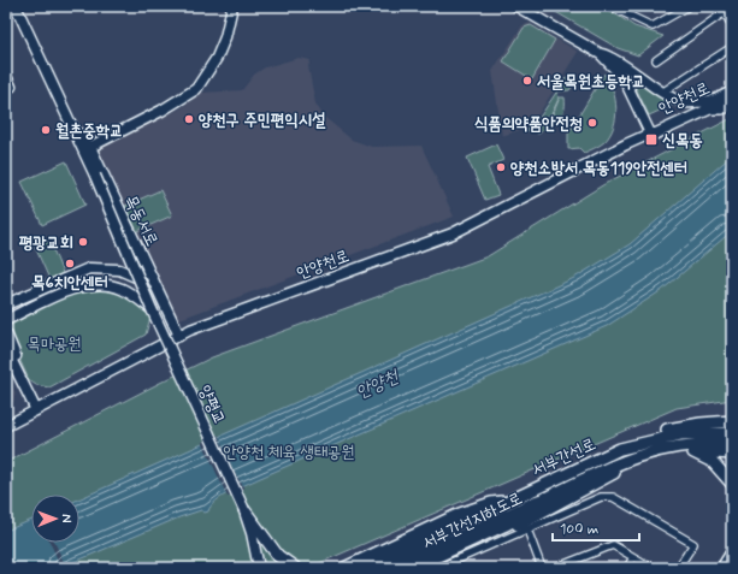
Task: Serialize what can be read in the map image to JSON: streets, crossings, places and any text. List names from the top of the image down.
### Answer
{
  "streets": {
    "highway": ["서부간선지하도로"],
    "main road": [
      "안양천로",
      "목동서로",
      "양평교",
      "서부간선로"
    ]
  },
  "crossings": [
    ["안양천로", "목동서로"],
    ["목동서로", "양평교"],
    ["서부간선로", "서부간선지하도로"]
  ],
  "water": ["안양천"],
  "parks": ["목마공원", "안양천 체육 생태공원"],
  "places": {
    "other": [
      "서울목원초등학교",
      "양천구 주민편익시설",
      "식품의약품안전청",
      "월촌중학교",
      "양천소방서 목동119안전센터",
      "평광교회",
      "목6치안센터"
    ],
    "transit": ["신목동"]
  },
  "scale_bar": "100 m",
  "north": "right"
}
